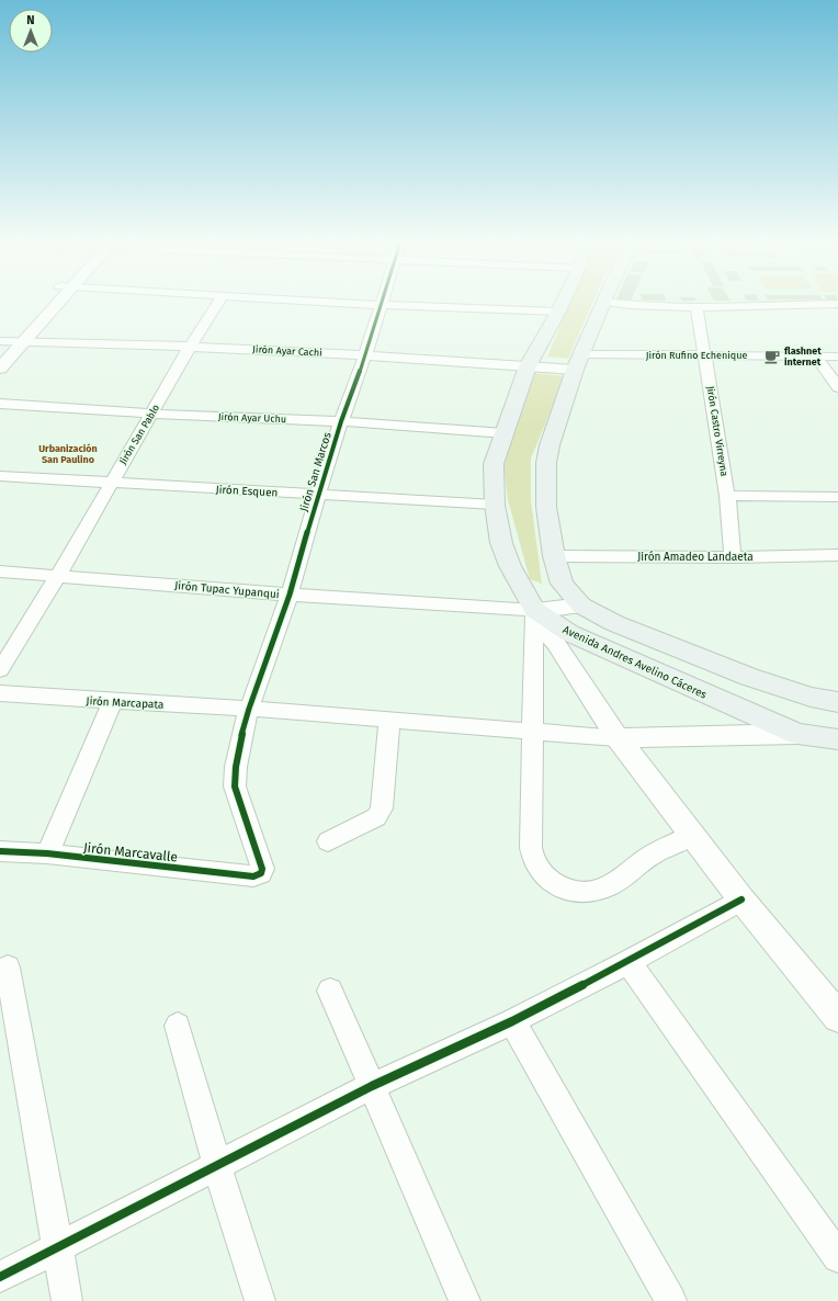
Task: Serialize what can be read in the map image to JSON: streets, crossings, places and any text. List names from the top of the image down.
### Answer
{
  "streets": {
    "main road": ["Avenida Andres Avelino Cáceres"],
    "street": [
      "Jirón Ayar Cachi",
      "Jirón Rufino Echenique",
      "Jirón Ayar Uchu",
      "Jirón Castro Virreyna",
      "Jirón San Pablo",
      "Jirón San Marcos",
      "Jirón Esquen",
      "Jirón Amadeo Landaeta",
      "Jirón Tupac Yupanqui",
      "Jirón Marcapata",
      "Jirón Marcavalle"
    ]
  },
  "crossings": [
    ["Jirón Ayar Cachi", "Jirón Rufino Echenique"],
    ["Jirón Ayar Cachi", "Jirón San Pablo"],
    ["Jirón Ayar Cachi", "Jirón San Marcos"],
    ["Jirón Ayar Cachi", "Avenida Andres Avelino Cáceres"],
    ["Jirón Rufino Echenique", "Jirón Castro Virreyna"],
    ["Jirón Ayar Uchu", "Jirón San Pablo"],
    ["Jirón Ayar Uchu", "Jirón San Marcos"],
    ["Jirón Ayar Uchu", "Avenida Andres Avelino Cáceres"],
    ["Jirón Castro Virreyna", "Jirón Amadeo Landaeta"],
    ["Jirón San Pablo", "Jirón Esquen"],
    ["Jirón San Pablo", "Jirón Tupac Yupanqui"],
    ["Jirón San Marcos", "Jirón Esquen"],
    ["Jirón San Marcos", "Jirón Tupac Yupanqui"],
    ["Jirón San Marcos", "Jirón Marcapata"],
    ["Jirón San Marcos", "Jirón Marcavalle"],
    ["Jirón Esquen", "Avenida Andres Avelino Cáceres"],
    ["Jirón Tupac Yupanqui", "Avenida Andres Avelino Cáceres"]
  ],
  "districts": ["Urbanización San Paulino"],
  "places": {
    "cafe": ["flashnet internet"]
  },
  "north": "top"
}
